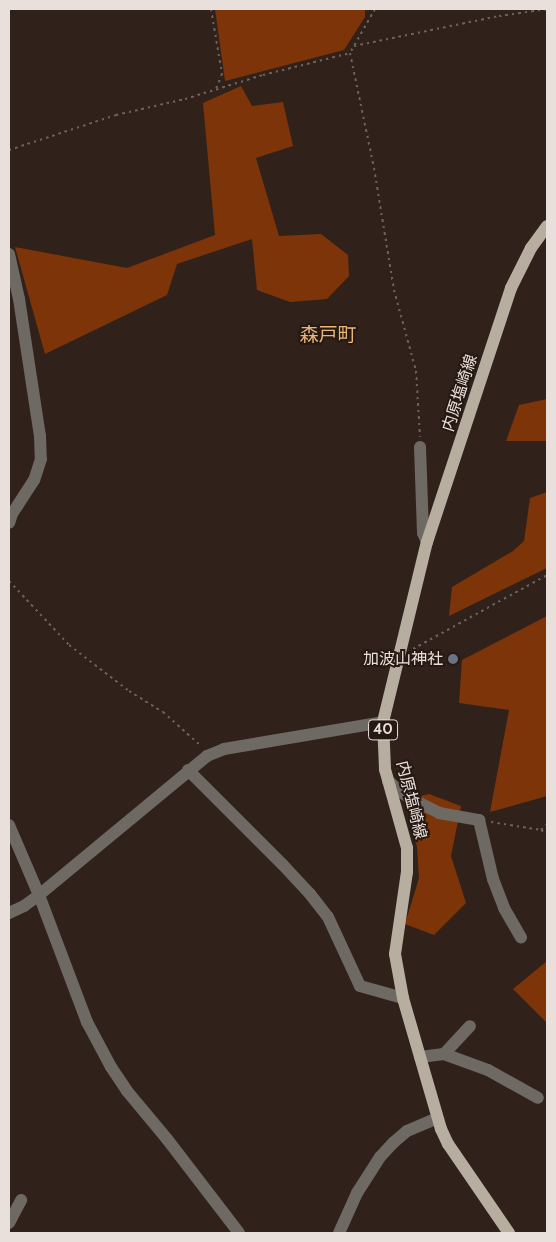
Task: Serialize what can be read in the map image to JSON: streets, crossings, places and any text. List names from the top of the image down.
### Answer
{
  "streets": {
    "main road": ["内原塩崎線", "40"]
  },
  "districts": ["森戸町"],
  "places": ["加波山神社"]
}
